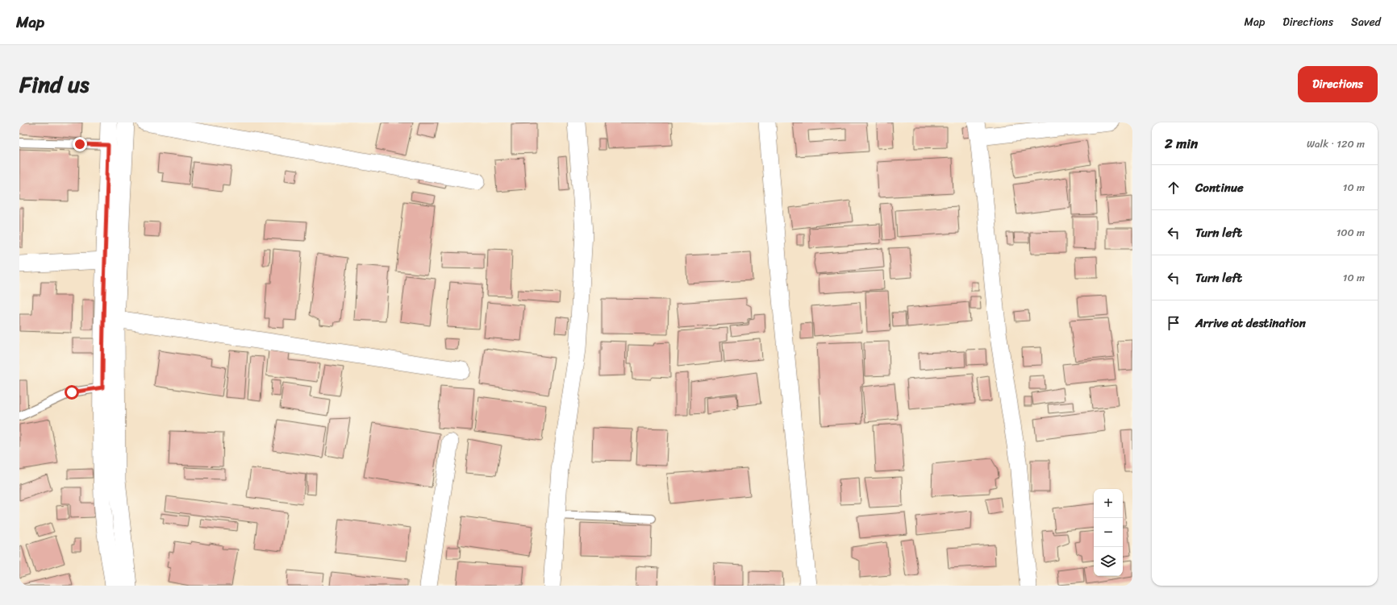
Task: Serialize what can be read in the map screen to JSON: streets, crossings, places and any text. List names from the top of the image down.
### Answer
{
  "page": {
    "header": "Map",
    "nav": ["Map", "Directions", "Saved"],
    "title": "Find us",
    "buttons": "Directions",
    "heading": ["2 min", "Walk · 120 m"],
    "list": [
      ["Continue", "10 m"],
      ["Turn left", "100 m"],
      ["Turn left", "10 m"],
      "Arrive at destination"
    ],
    "map_buttons": ["+", "−"]
  }
}
